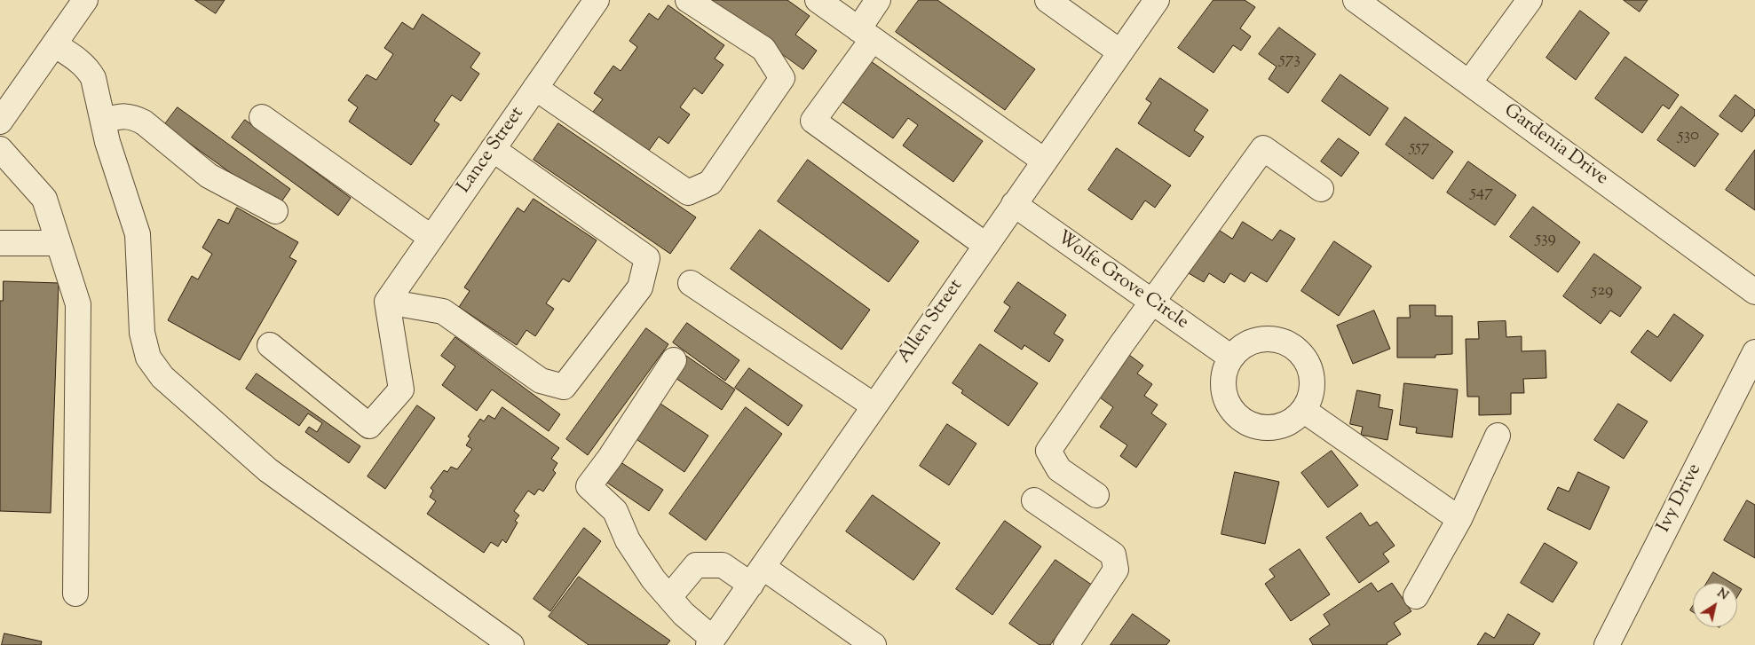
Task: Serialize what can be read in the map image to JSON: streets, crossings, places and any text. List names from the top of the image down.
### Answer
{
  "streets": {
    "street": [
      "Gardenia Drive",
      "Lance Street",
      "Wolfe Grove Circle",
      "Allen Street",
      "Ivy Drive"
    ]
  },
  "crossings": [
    ["Wolfe Grove Circle", "Allen Street"]
  ],
  "house_numbers": [
    "573",
    "530",
    "557",
    "547",
    "539",
    "529"
  ],
  "north": "top right"
}
